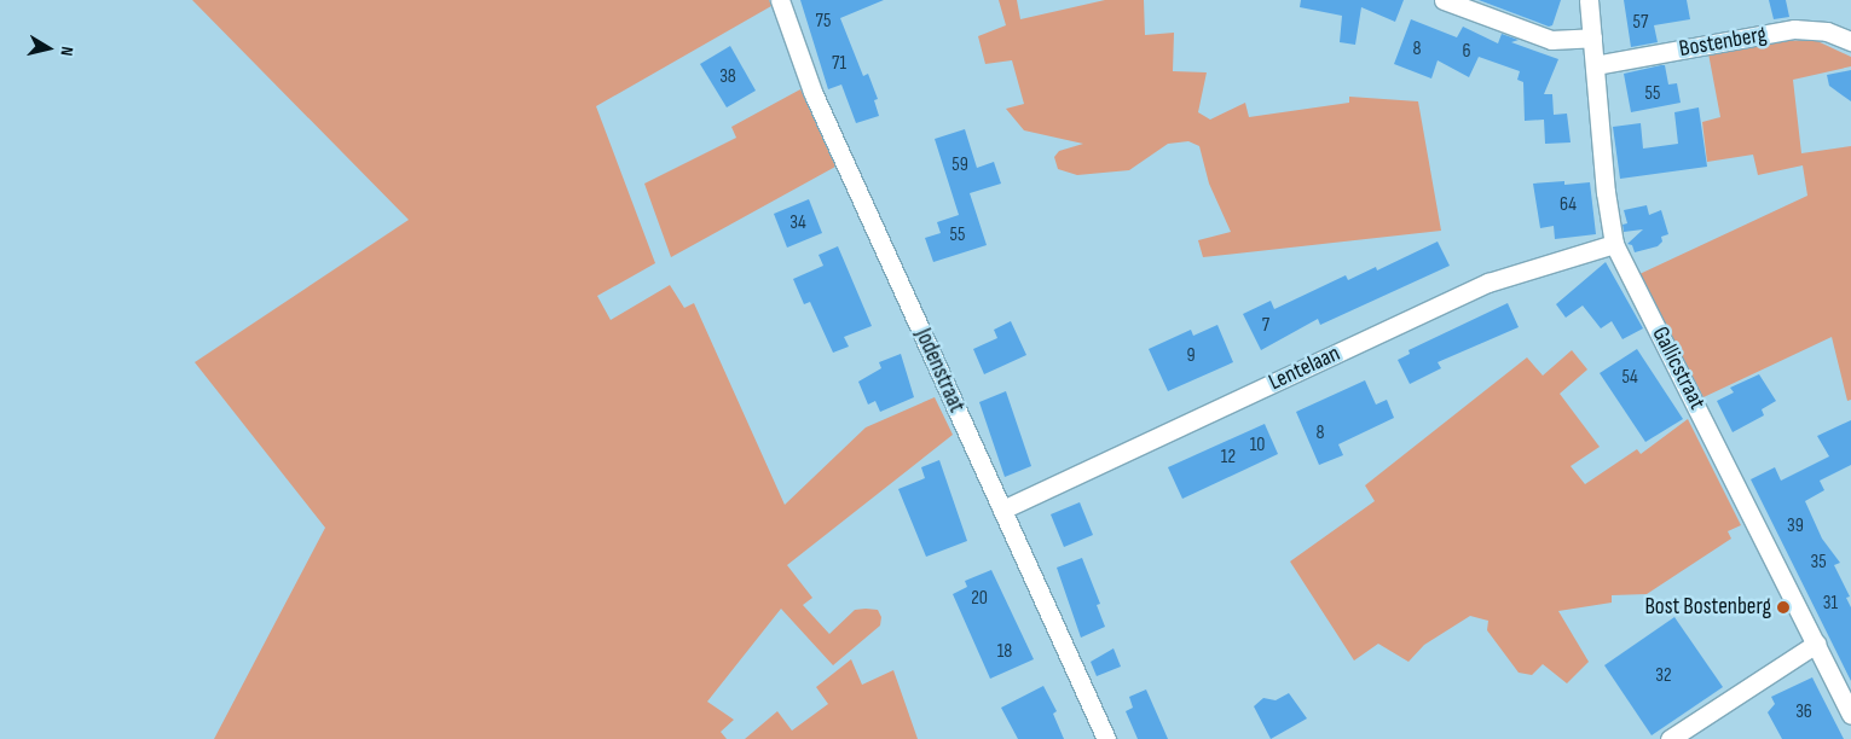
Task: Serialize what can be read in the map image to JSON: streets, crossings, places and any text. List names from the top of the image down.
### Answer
{
  "streets": {
    "street": [
      "Bostenberg",
      "Lentelaan",
      "Gallicstraat",
      "Jodenstraat"
    ]
  },
  "crossings": [
    ["Bostenberg", "Gallicstraat"],
    ["Lentelaan", "Gallicstraat"],
    ["Lentelaan", "Jodenstraat"]
  ],
  "places": ["Bost Bostenberg"],
  "house_numbers": [
    "75",
    "57",
    "8",
    "6",
    "71",
    "38",
    "55",
    "59",
    "64",
    "34",
    "55",
    "7",
    "9",
    "54",
    "8",
    "10",
    "12",
    "39",
    "35",
    "20",
    "31",
    "18",
    "32",
    "36"
  ],
  "north": "right"
}
